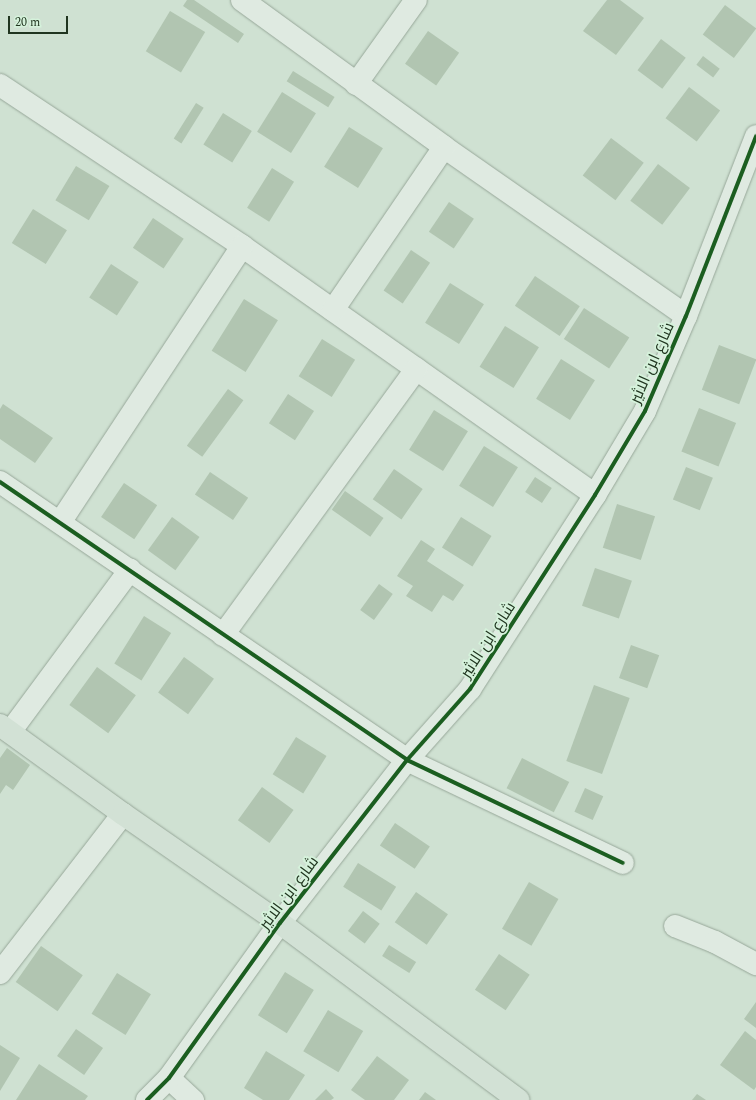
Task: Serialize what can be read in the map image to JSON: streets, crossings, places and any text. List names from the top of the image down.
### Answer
{
  "streets": {
    "street": ["شارع ابن الاثير"]
  },
  "scale_bar": "20 m"
}
